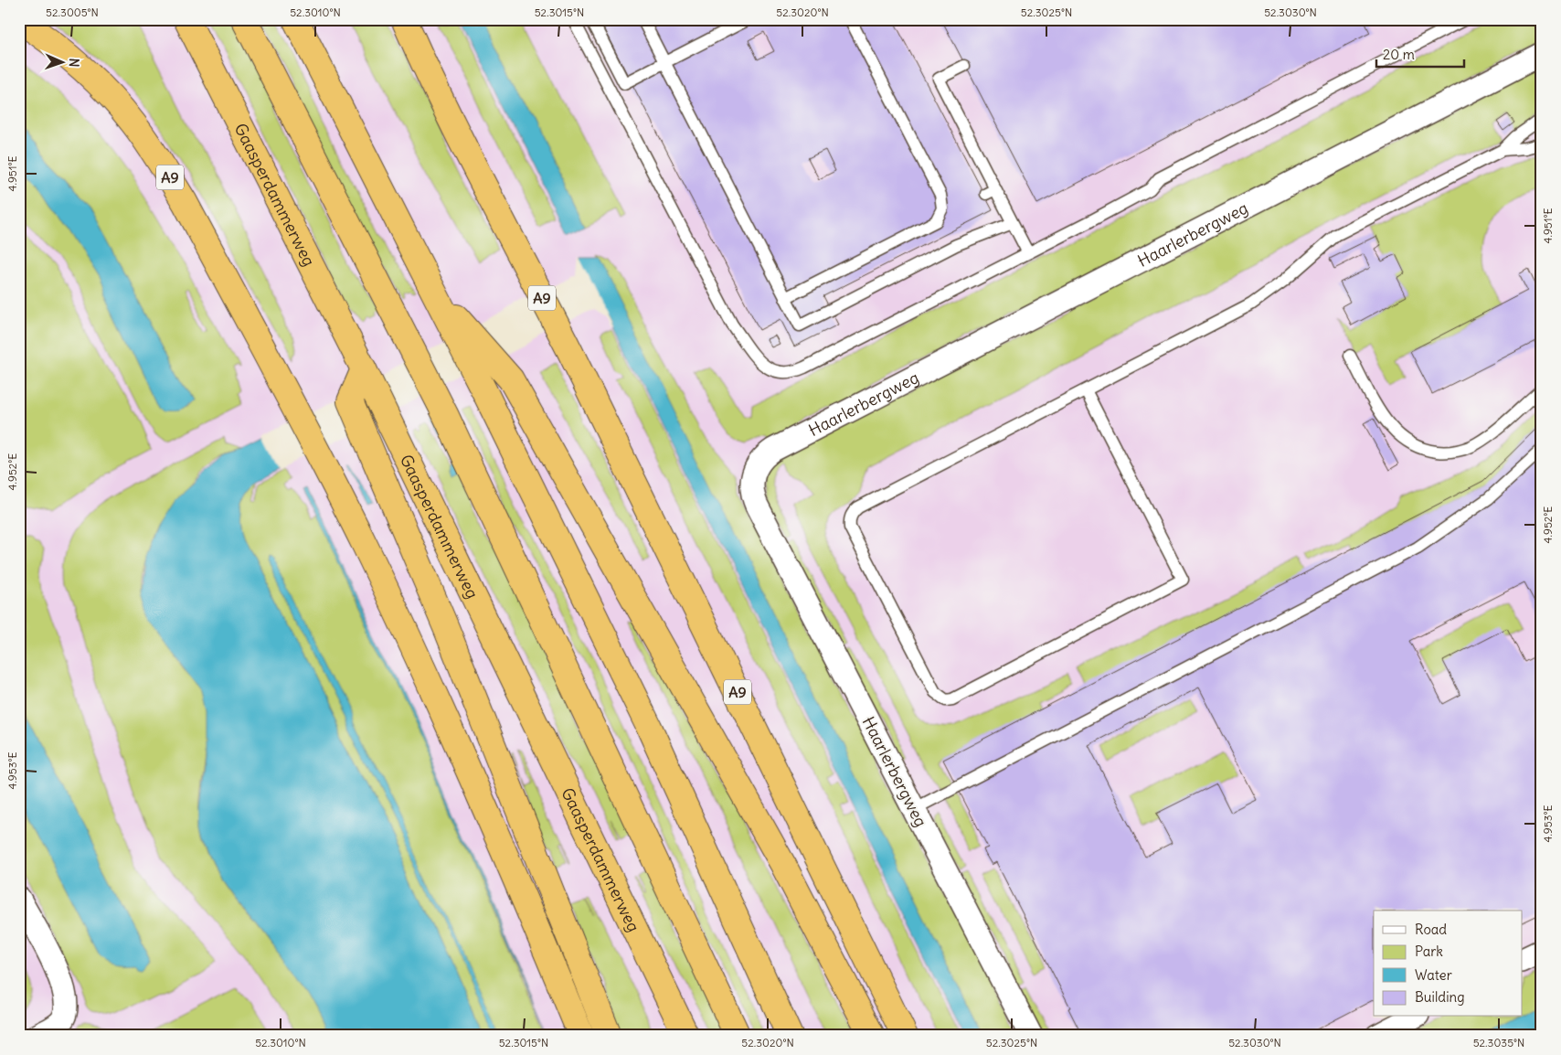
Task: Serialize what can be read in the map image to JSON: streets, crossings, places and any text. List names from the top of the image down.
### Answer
{
  "streets": {
    "highway": ["A9", "Gaasperdammerweg"],
    "street": ["Haarlerbergweg"]
  },
  "legend": [
    "Road",
    "Park",
    "Water",
    "Building"
  ],
  "scale_bar": "20 m",
  "north": "right",
  "coordinates": [
    "52.3005°N",
    "52.3010°N",
    "52.3015°N",
    "52.3020°N",
    "52.3025°N",
    "52.3030°N",
    "4.951°E",
    "4.952°E",
    "4.953°E",
    "52.3035°N"
  ]
}
